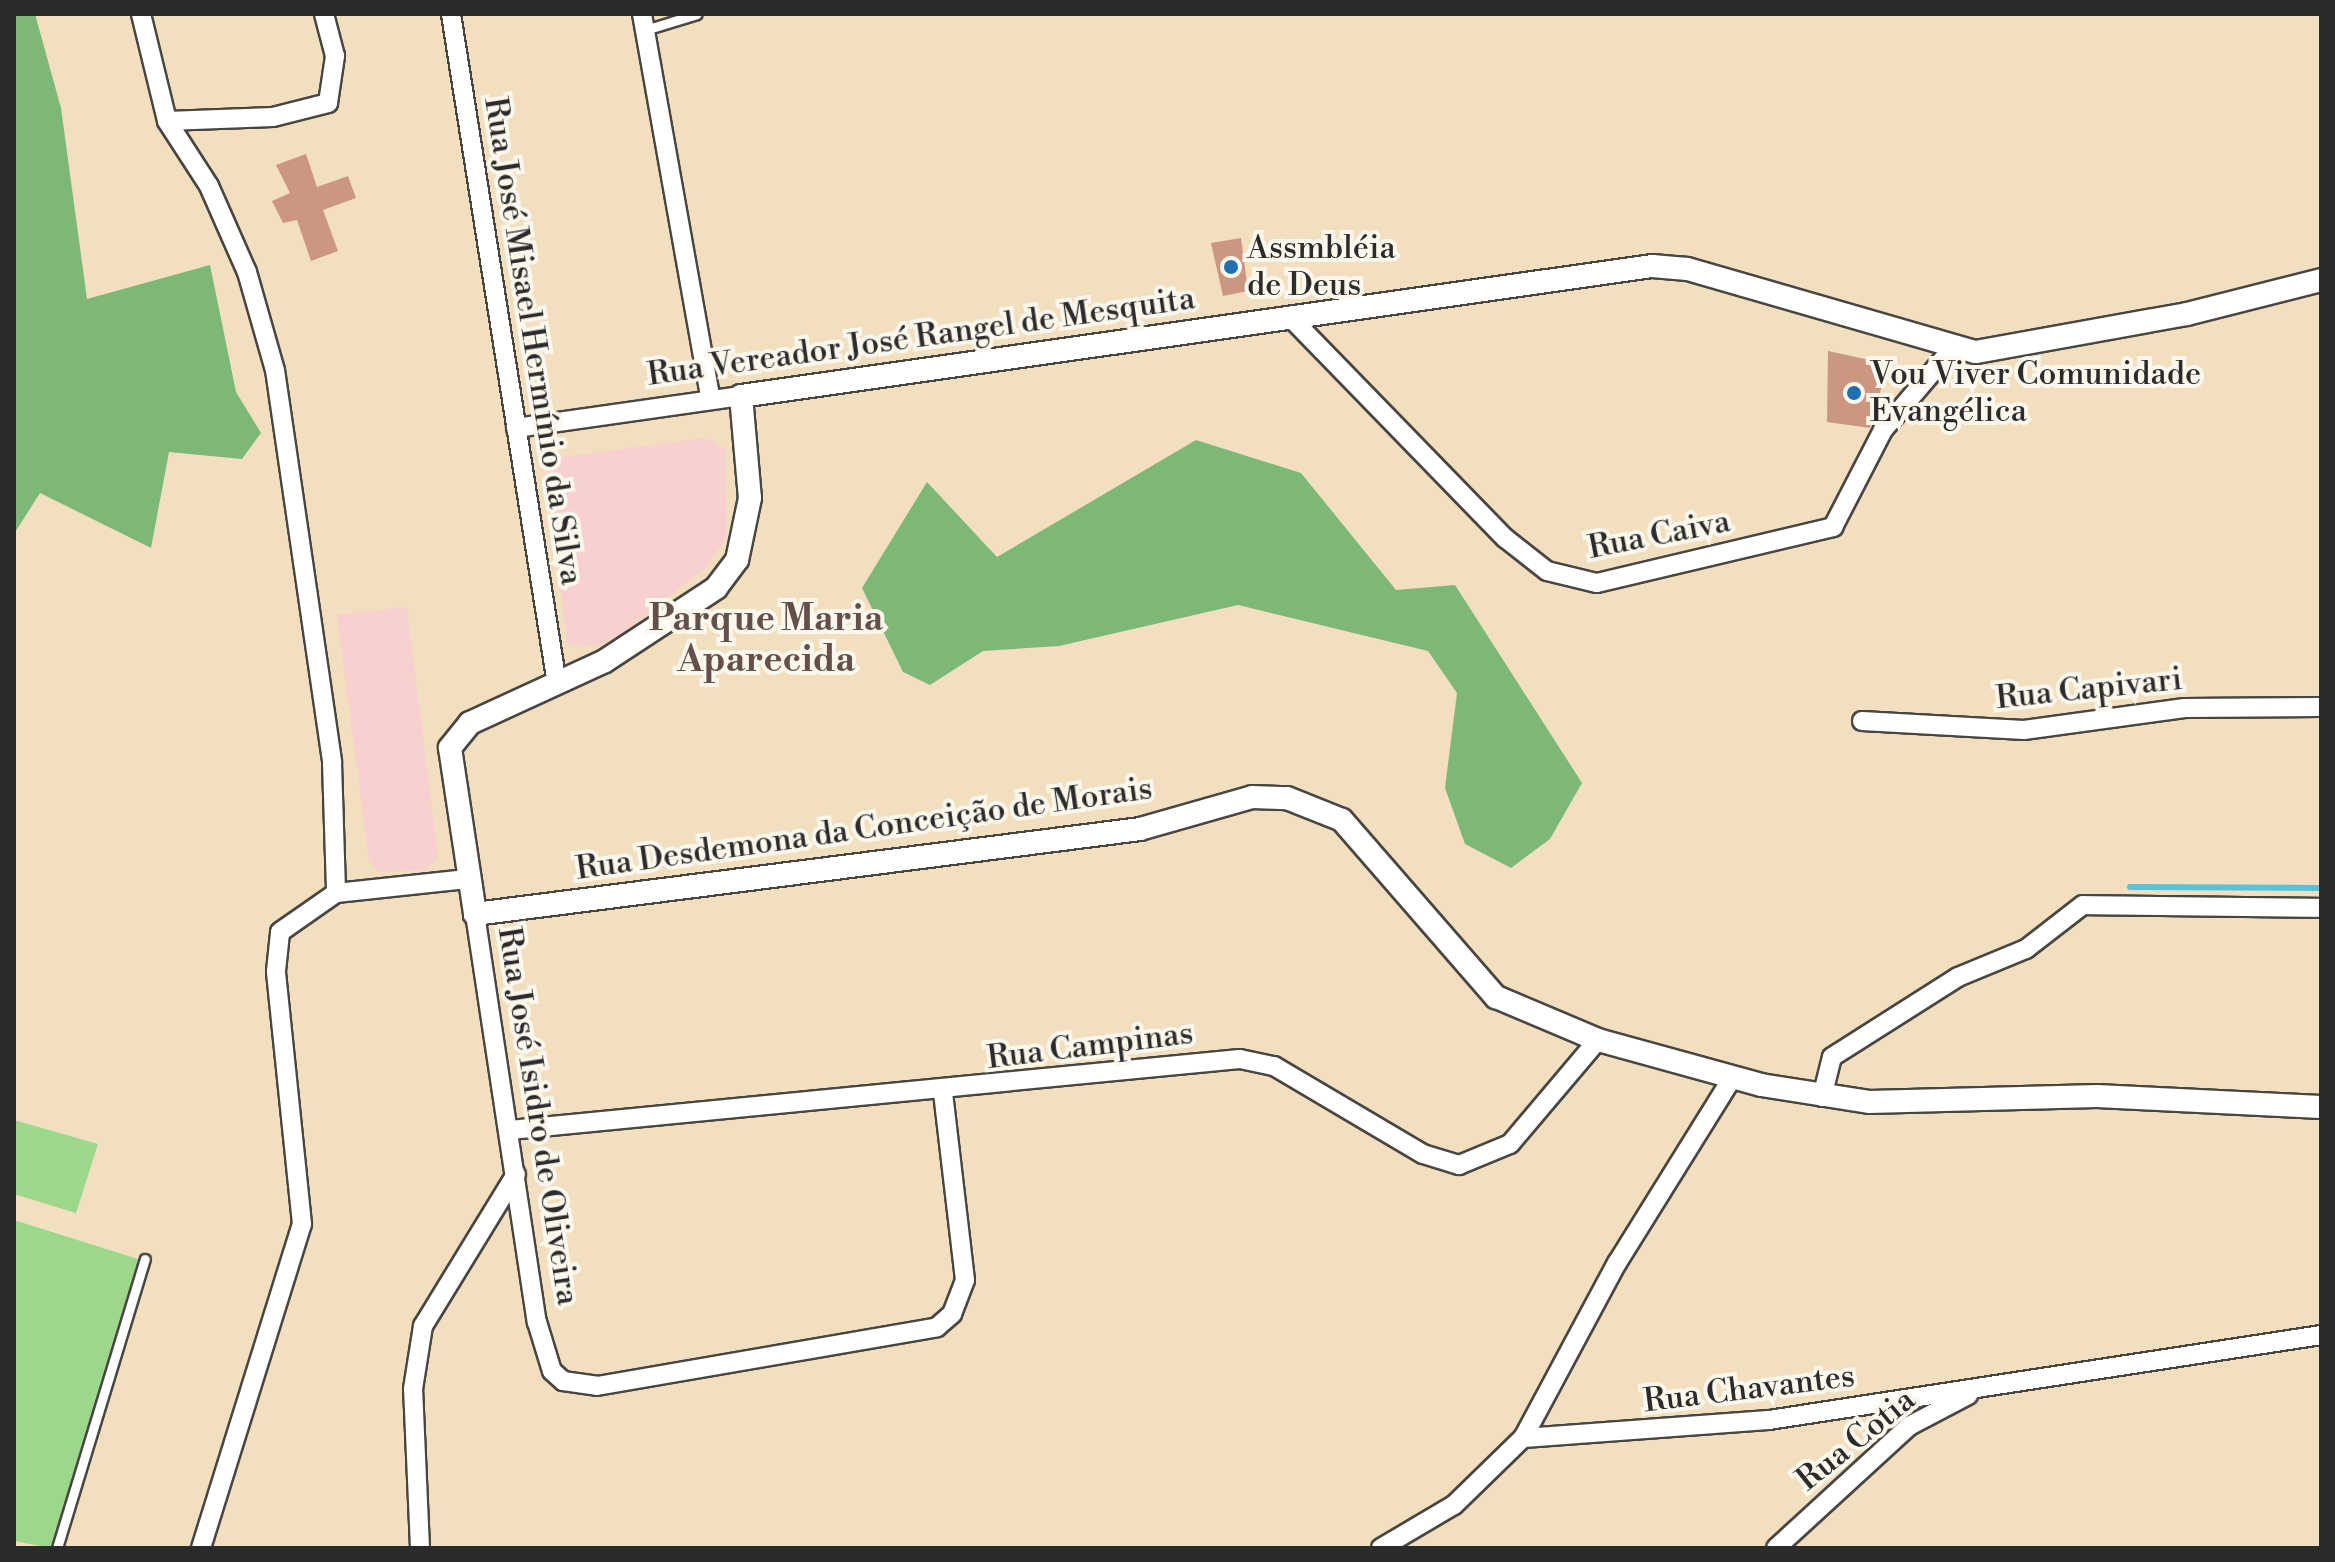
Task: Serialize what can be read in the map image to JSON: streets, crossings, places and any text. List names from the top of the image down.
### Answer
{
  "streets": {
    "street": [
      "Rua Vereador José Rangel de Mesquita",
      "Rua José Misael Hermínio da Silva",
      "Rua Caiva",
      "Rua Capivari",
      "Rua Desdemona da Conceição de Morais",
      "Rua Campinas",
      "Rua José Isidro de Oliveira",
      "Rua Chavantes",
      "Rua Cotia"
    ]
  },
  "crossings": [
    ["Rua Vereador José Rangel de Mesquita", "Rua José Misael Hermínio da Silva"],
    ["Rua Vereador José Rangel de Mesquita", "Rua Caiva"],
    ["Rua Vereador José Rangel de Mesquita", "Rua José Isidro de Oliveira"],
    ["Rua José Misael Hermínio da Silva", "Rua José Isidro de Oliveira"],
    ["Rua Desdemona da Conceição de Morais", "Rua Campinas"],
    ["Rua Desdemona da Conceição de Morais", "Rua José Isidro de Oliveira"],
    ["Rua Campinas", "Rua José Isidro de Oliveira"],
    ["Rua Chavantes", "Rua Cotia"]
  ],
  "districts": ["Parque Maria Aparecida"],
  "places": ["Assmbléia de Deus", "Vou Viver Comunidade Evangélica"]
}
